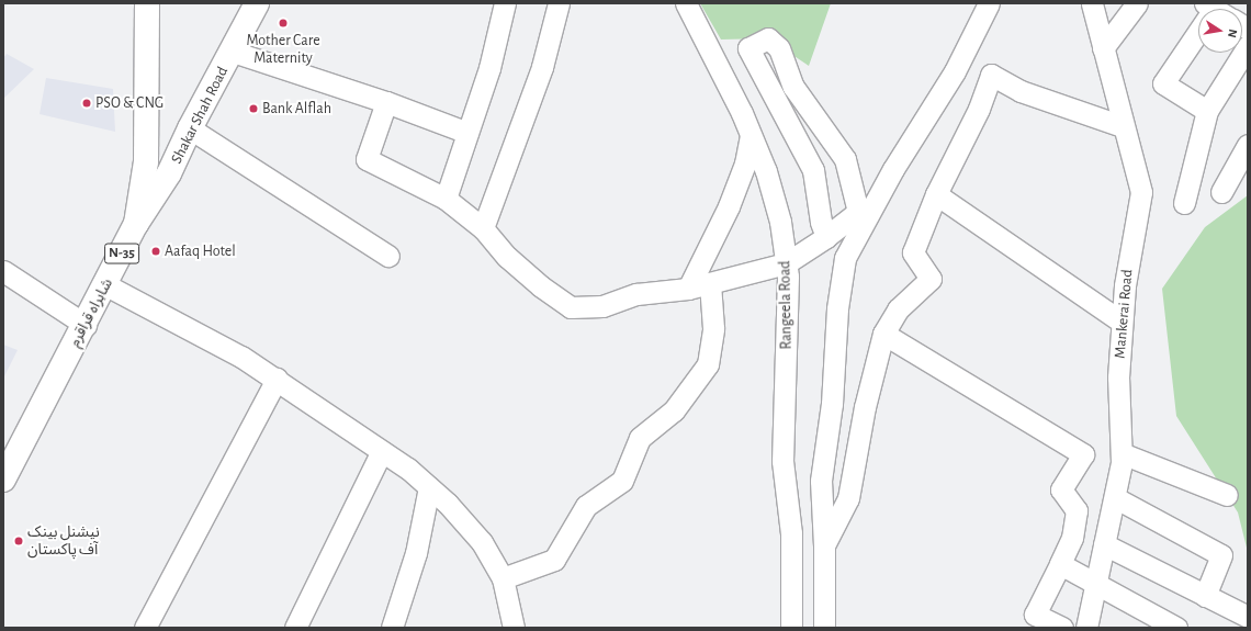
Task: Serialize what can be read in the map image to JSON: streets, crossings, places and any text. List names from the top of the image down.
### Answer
{
  "streets": {
    "main road": ["Shakar Shah Road", "N-35", "شاہراہ قراقرم"],
    "street": ["Rangeela Road", "Mankerai Road"]
  },
  "crossings": [
    ["Shakar Shah Road", "شاہراہ قراقرم"]
  ],
  "places": [
    "Mother Care Maternity",
    "PSO & CNG",
    "Bank Alflah",
    "Aafaq Hotel",
    "نیشنل بینک آف پاکستان"
  ],
  "north": "right"
}
